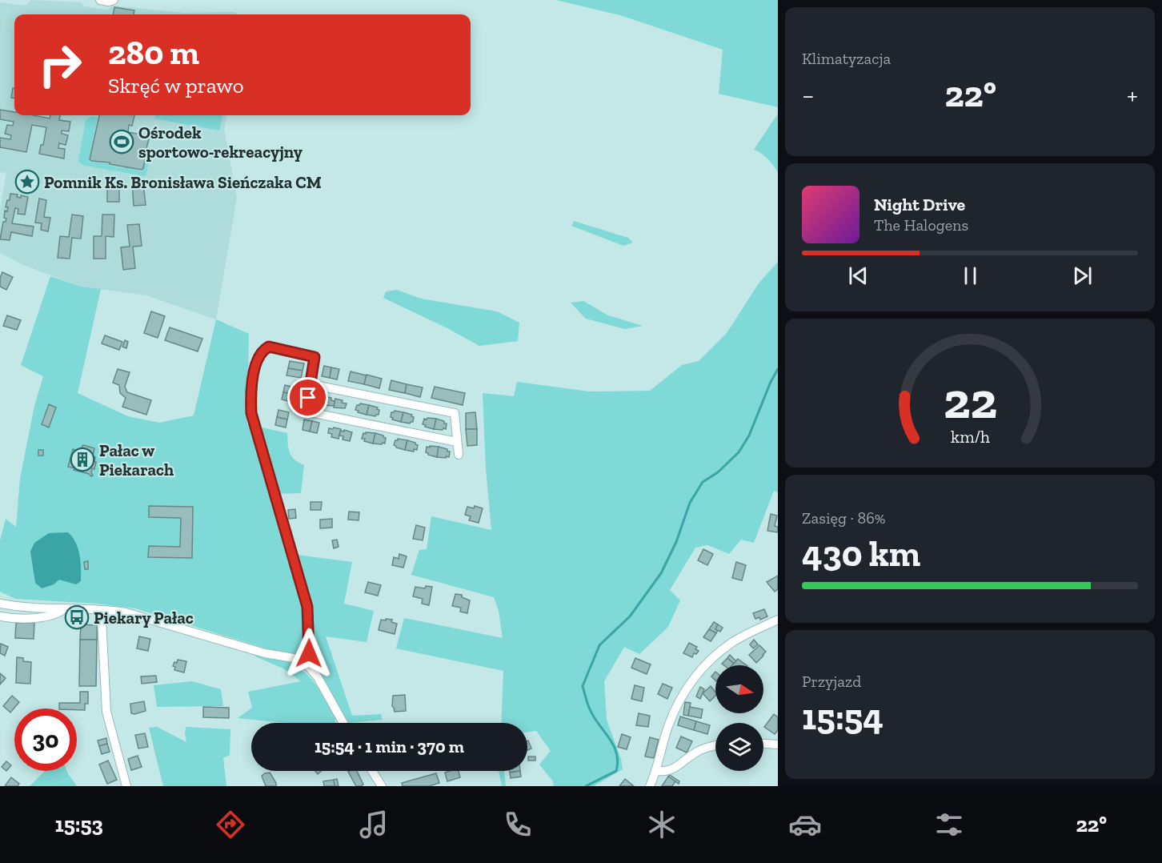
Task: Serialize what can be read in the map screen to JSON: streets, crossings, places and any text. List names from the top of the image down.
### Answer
{
  "places": {
    "sports": ["Ośrodek sportowo-rekreacyjny"],
    "place": ["Pomnik Ks. Bronisława Sieńczaka CM"],
    "building": ["Pałac w Piekarach"],
    "bus stop": ["Piekary Pałac"]
  },
  "north": "right",
  "page": {
    "tile": [
      "Klimatyzacja",
      ["Zasięg · 86%", "430 km"],
      ["Przyjazd", "15:54"]
    ],
    "turn": ["280 m", "Skręć w prawo"],
    "heat": ["−", "22°", "+"],
    "song": ["Night Drive", "The Halogens"],
    "limit": "30",
    "trip": "15:54 · 1 min · 370 m",
    "tabs": ["15:53", "22°"],
    "gauge": ["22", "km/h"]
  }
}
